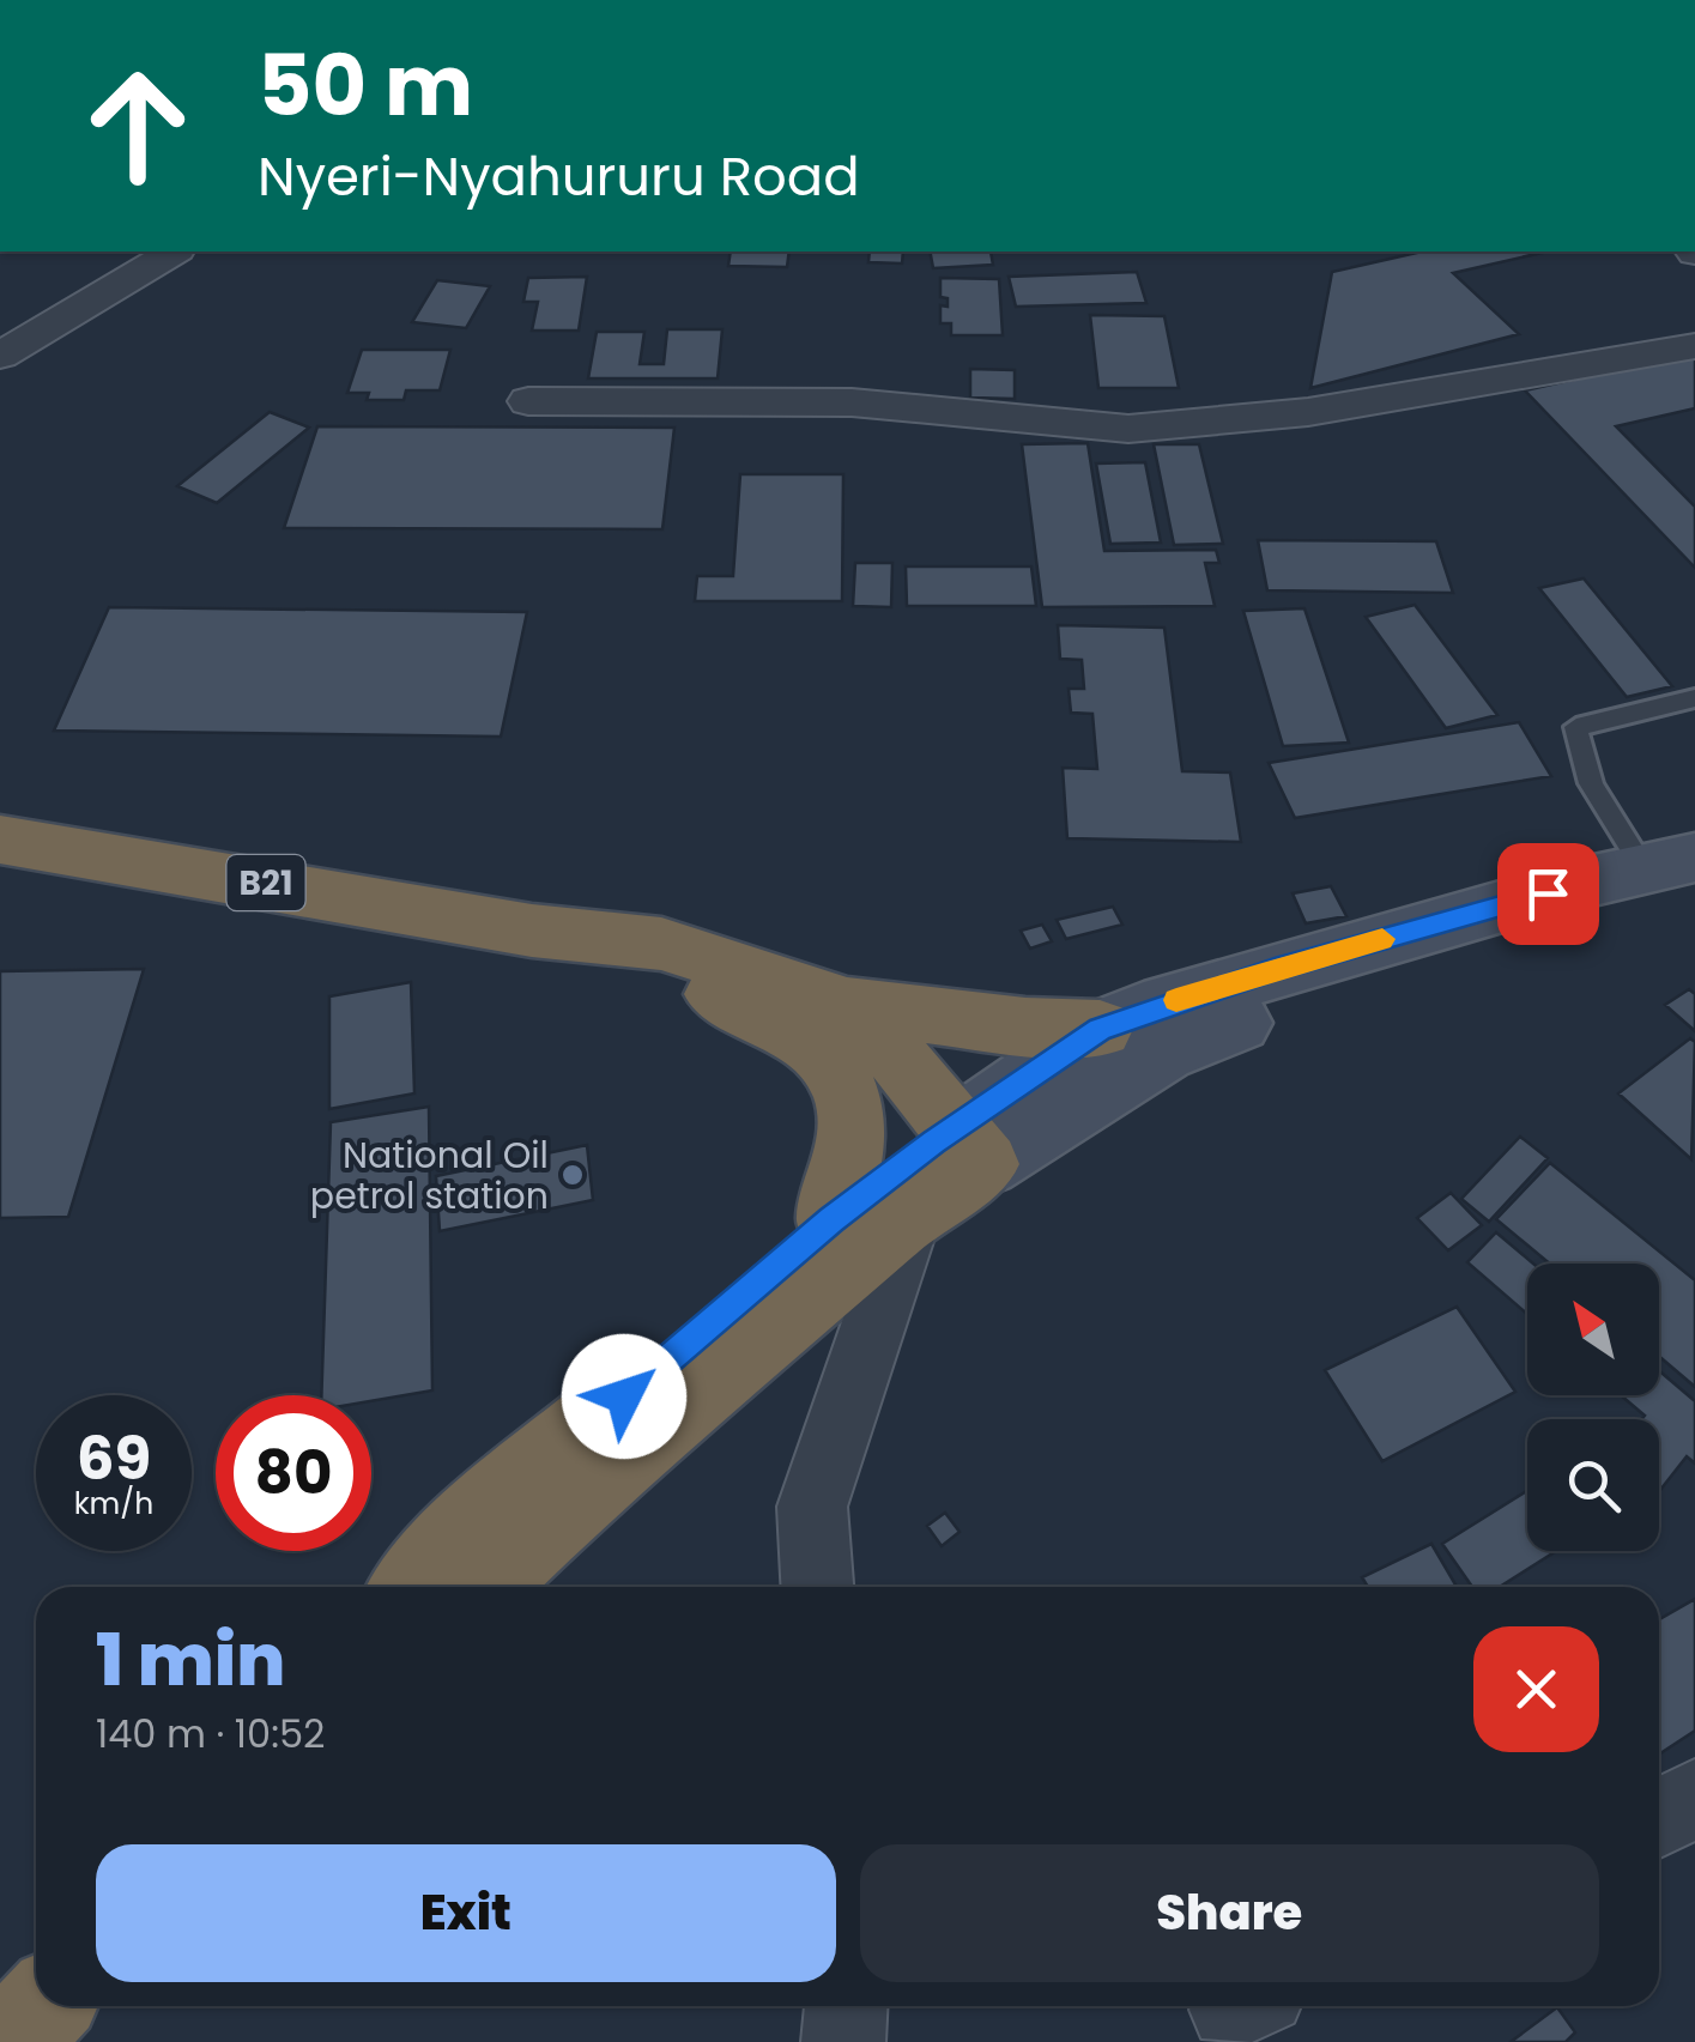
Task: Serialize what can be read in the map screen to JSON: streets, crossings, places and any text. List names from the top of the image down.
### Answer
{
  "streets": {
    "highway": ["B21"]
  },
  "places": ["National Oil petrol station"],
  "north": "top left",
  "page": {
    "turn": ["50 m", "Nyeri-Nyahururu Road"],
    "speed": "69 km/h",
    "limit": "80",
    "heading": ["1 min", "140 m · 10:52"],
    "buttons": ["Exit", "Share"]
  }
}
